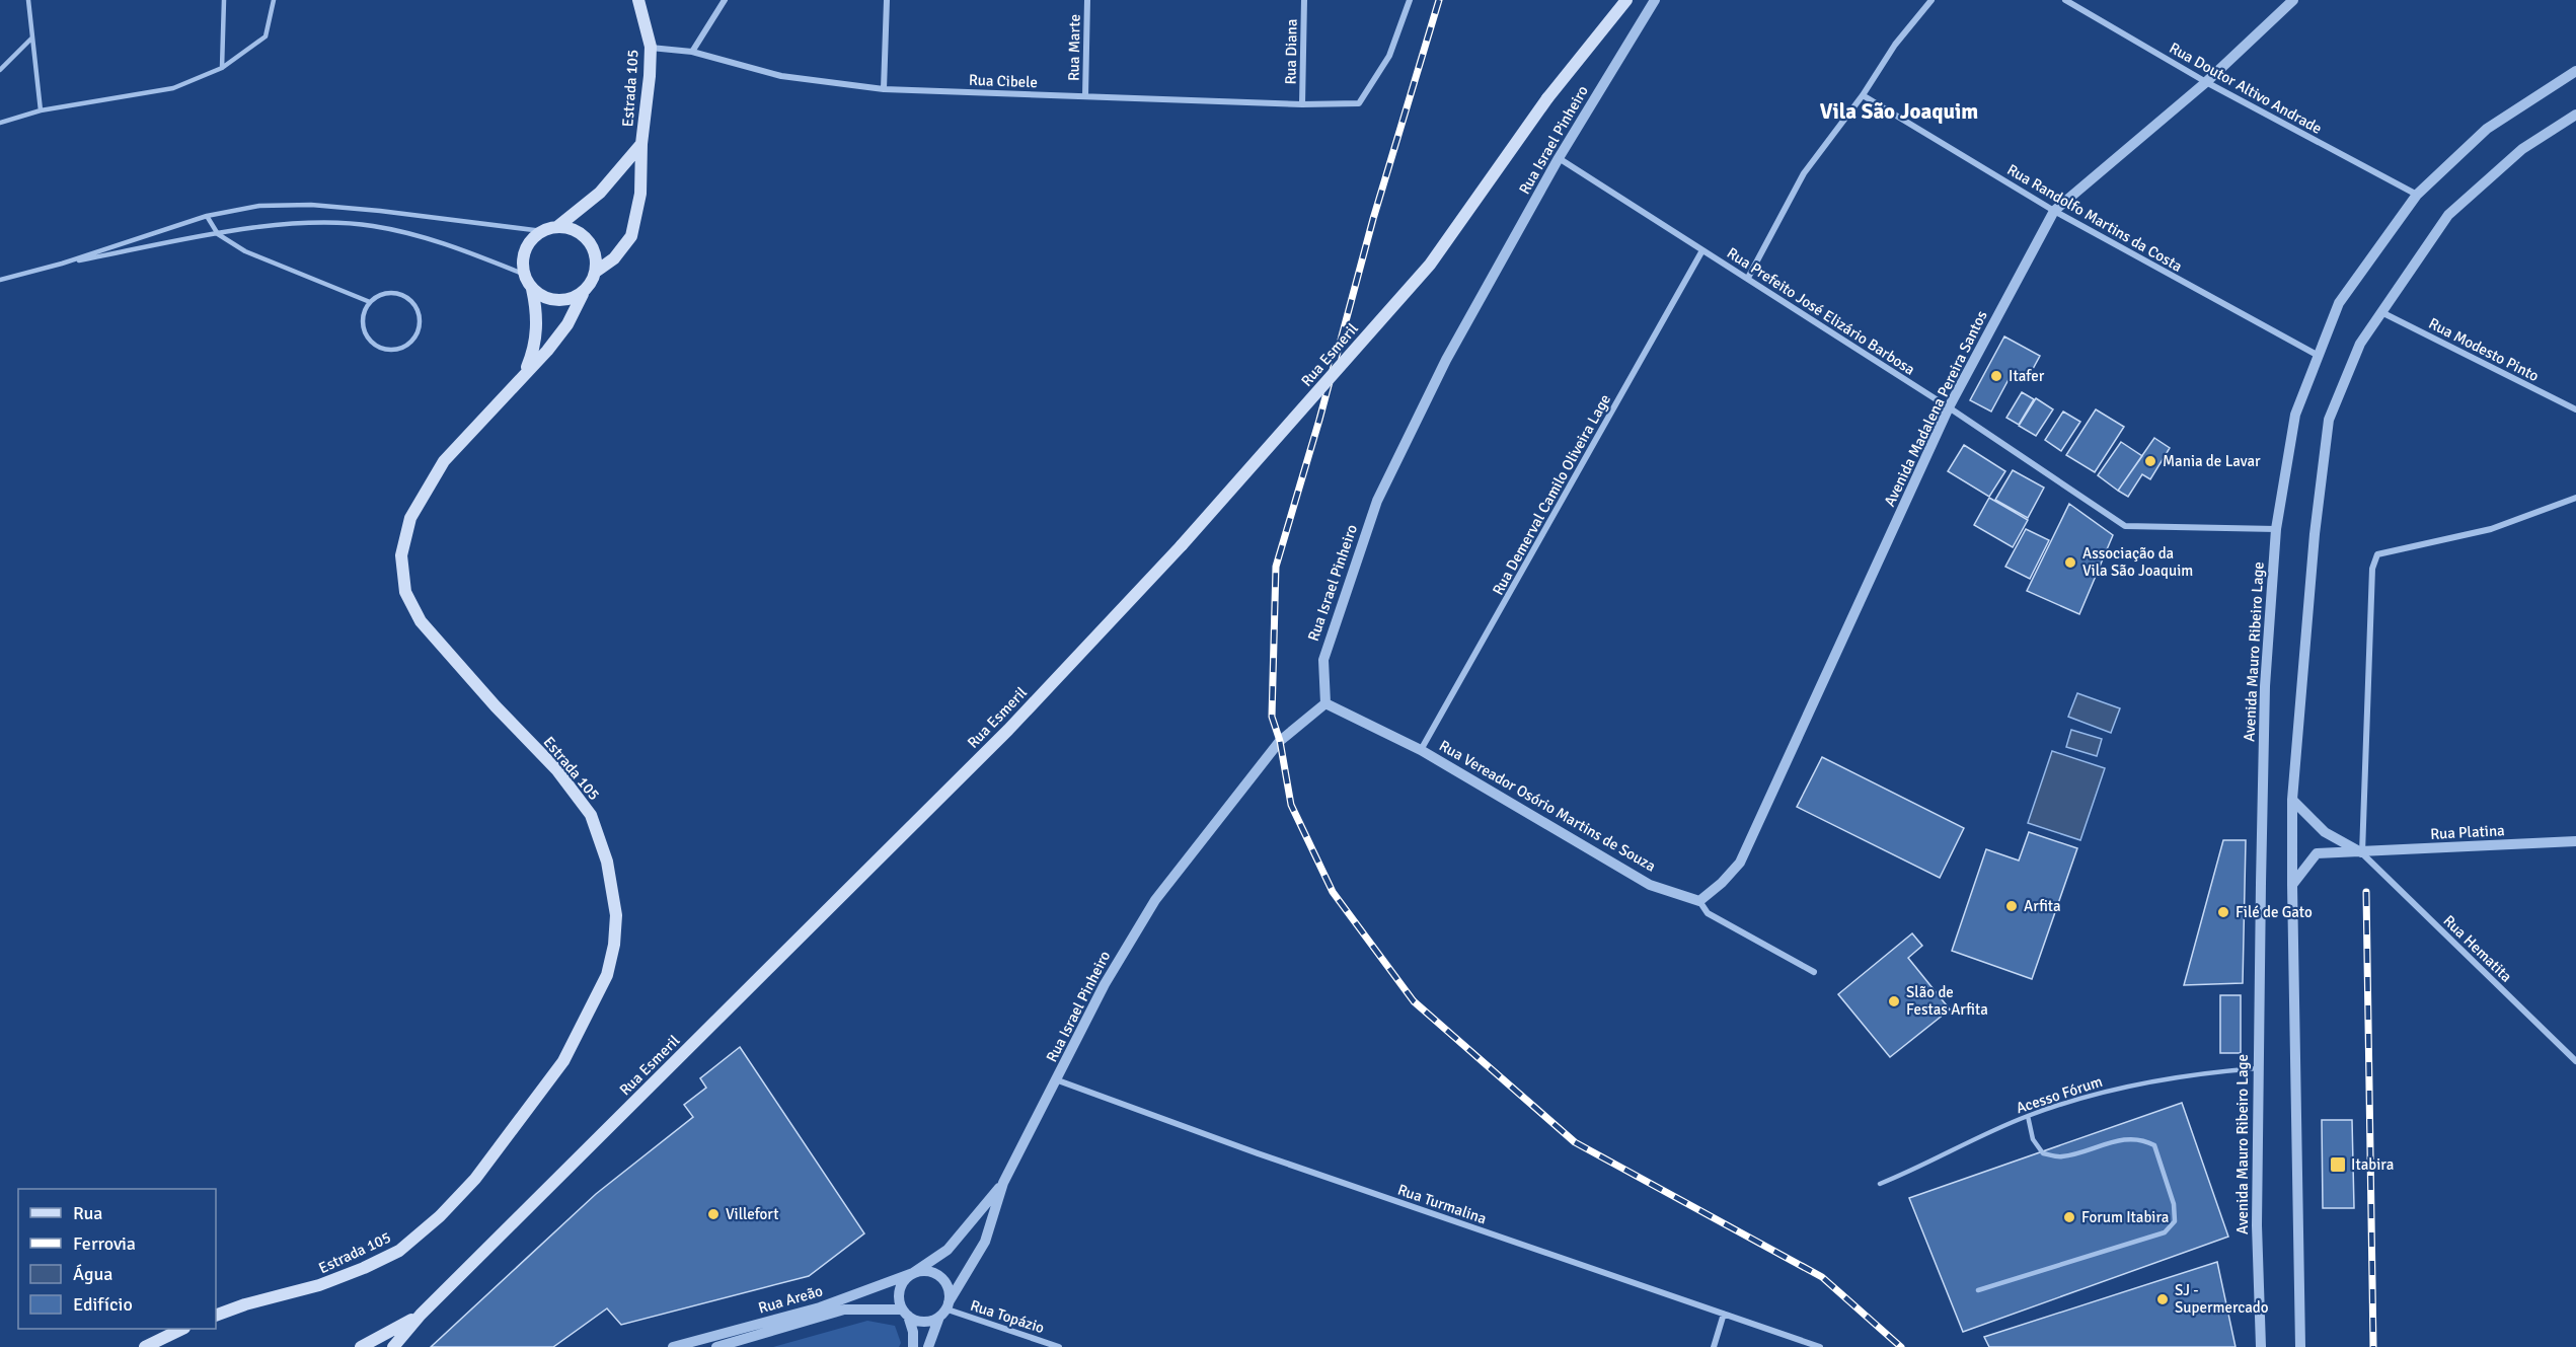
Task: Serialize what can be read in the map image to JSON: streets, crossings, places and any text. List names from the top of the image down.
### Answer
{
  "streets": {
    "main road": ["Estrada 105", "Rua Esmeril"],
    "street": [
      "Rua Marte",
      "Rua Diana",
      "Rua Cibele",
      "Rua Doutor Altivo Andrade",
      "Rua Israel Pinheiro",
      "Rua Randolfo Martins da Costa",
      "Rua Prefeito José Elizário Barbosa",
      "Rua Modesto Pinto",
      "Avenida Madalena Pereira Santos",
      "Rua Demerval Camilo Oliveira Lage",
      "Avenida Mauro Ribeiro Lage",
      "Rua Vereador Osório Martins de Souza",
      "Rua Platina",
      "Rua Hematita",
      "Rua Turmalina",
      "Rua Areão",
      "Rua Topázio"
    ],
    "lane": ["Acesso Fórum"]
  },
  "crossings": [
    ["Rua Marte", "Rua Cibele"],
    ["Rua Diana", "Rua Cibele"],
    ["Rua Cibele", "Estrada 105"],
    ["Rua Doutor Altivo Andrade", "Avenida Madalena Pereira Santos"],
    ["Rua Doutor Altivo Andrade", "Avenida Mauro Ribeiro Lage"],
    ["Rua Israel Pinheiro", "Rua Prefeito José Elizário Barbosa"],
    ["Rua Israel Pinheiro", "Rua Vereador Osório Martins de Souza"],
    ["Rua Israel Pinheiro", "Rua Turmalina"],
    ["Rua Israel Pinheiro", "Rua Areão"],
    ["Rua Israel Pinheiro", "Rua Topázio"],
    ["Rua Randolfo Martins da Costa", "Avenida Madalena Pereira Santos"],
    ["Rua Randolfo Martins da Costa", "Avenida Mauro Ribeiro Lage"],
    ["Rua Prefeito José Elizário Barbosa", "Avenida Madalena Pereira Santos"],
    ["Rua Prefeito José Elizário Barbosa", "Rua Demerval Camilo Oliveira Lage"],
    ["Rua Prefeito José Elizário Barbosa", "Avenida Mauro Ribeiro Lage"],
    ["Avenida Madalena Pereira Santos", "Rua Vereador Osório Martins de Souza"],
    ["Rua Demerval Camilo Oliveira Lage", "Rua Vereador Osório Martins de Souza"],
    ["Avenida Mauro Ribeiro Lage", "Acesso Fórum"],
    ["Rua Platina", "Rua Hematita"],
    ["Rua Areão", "Rua Topázio"]
  ],
  "districts": ["Vila São Joaquim"],
  "places": {
    "other": [
      "Itafer",
      "Mania de Lavar",
      "Associação da Vila São Joaquim",
      "Arfita",
      "Filé de Gato",
      "Slão de Festas Arfita",
      "Villefort",
      "Forum Itabira",
      "SJ - Supermercado"
    ],
    "transit": ["Itabira"]
  },
  "legend": [
    "Rua",
    "Ferrovia",
    "Água",
    "Edifício"
  ]
}
